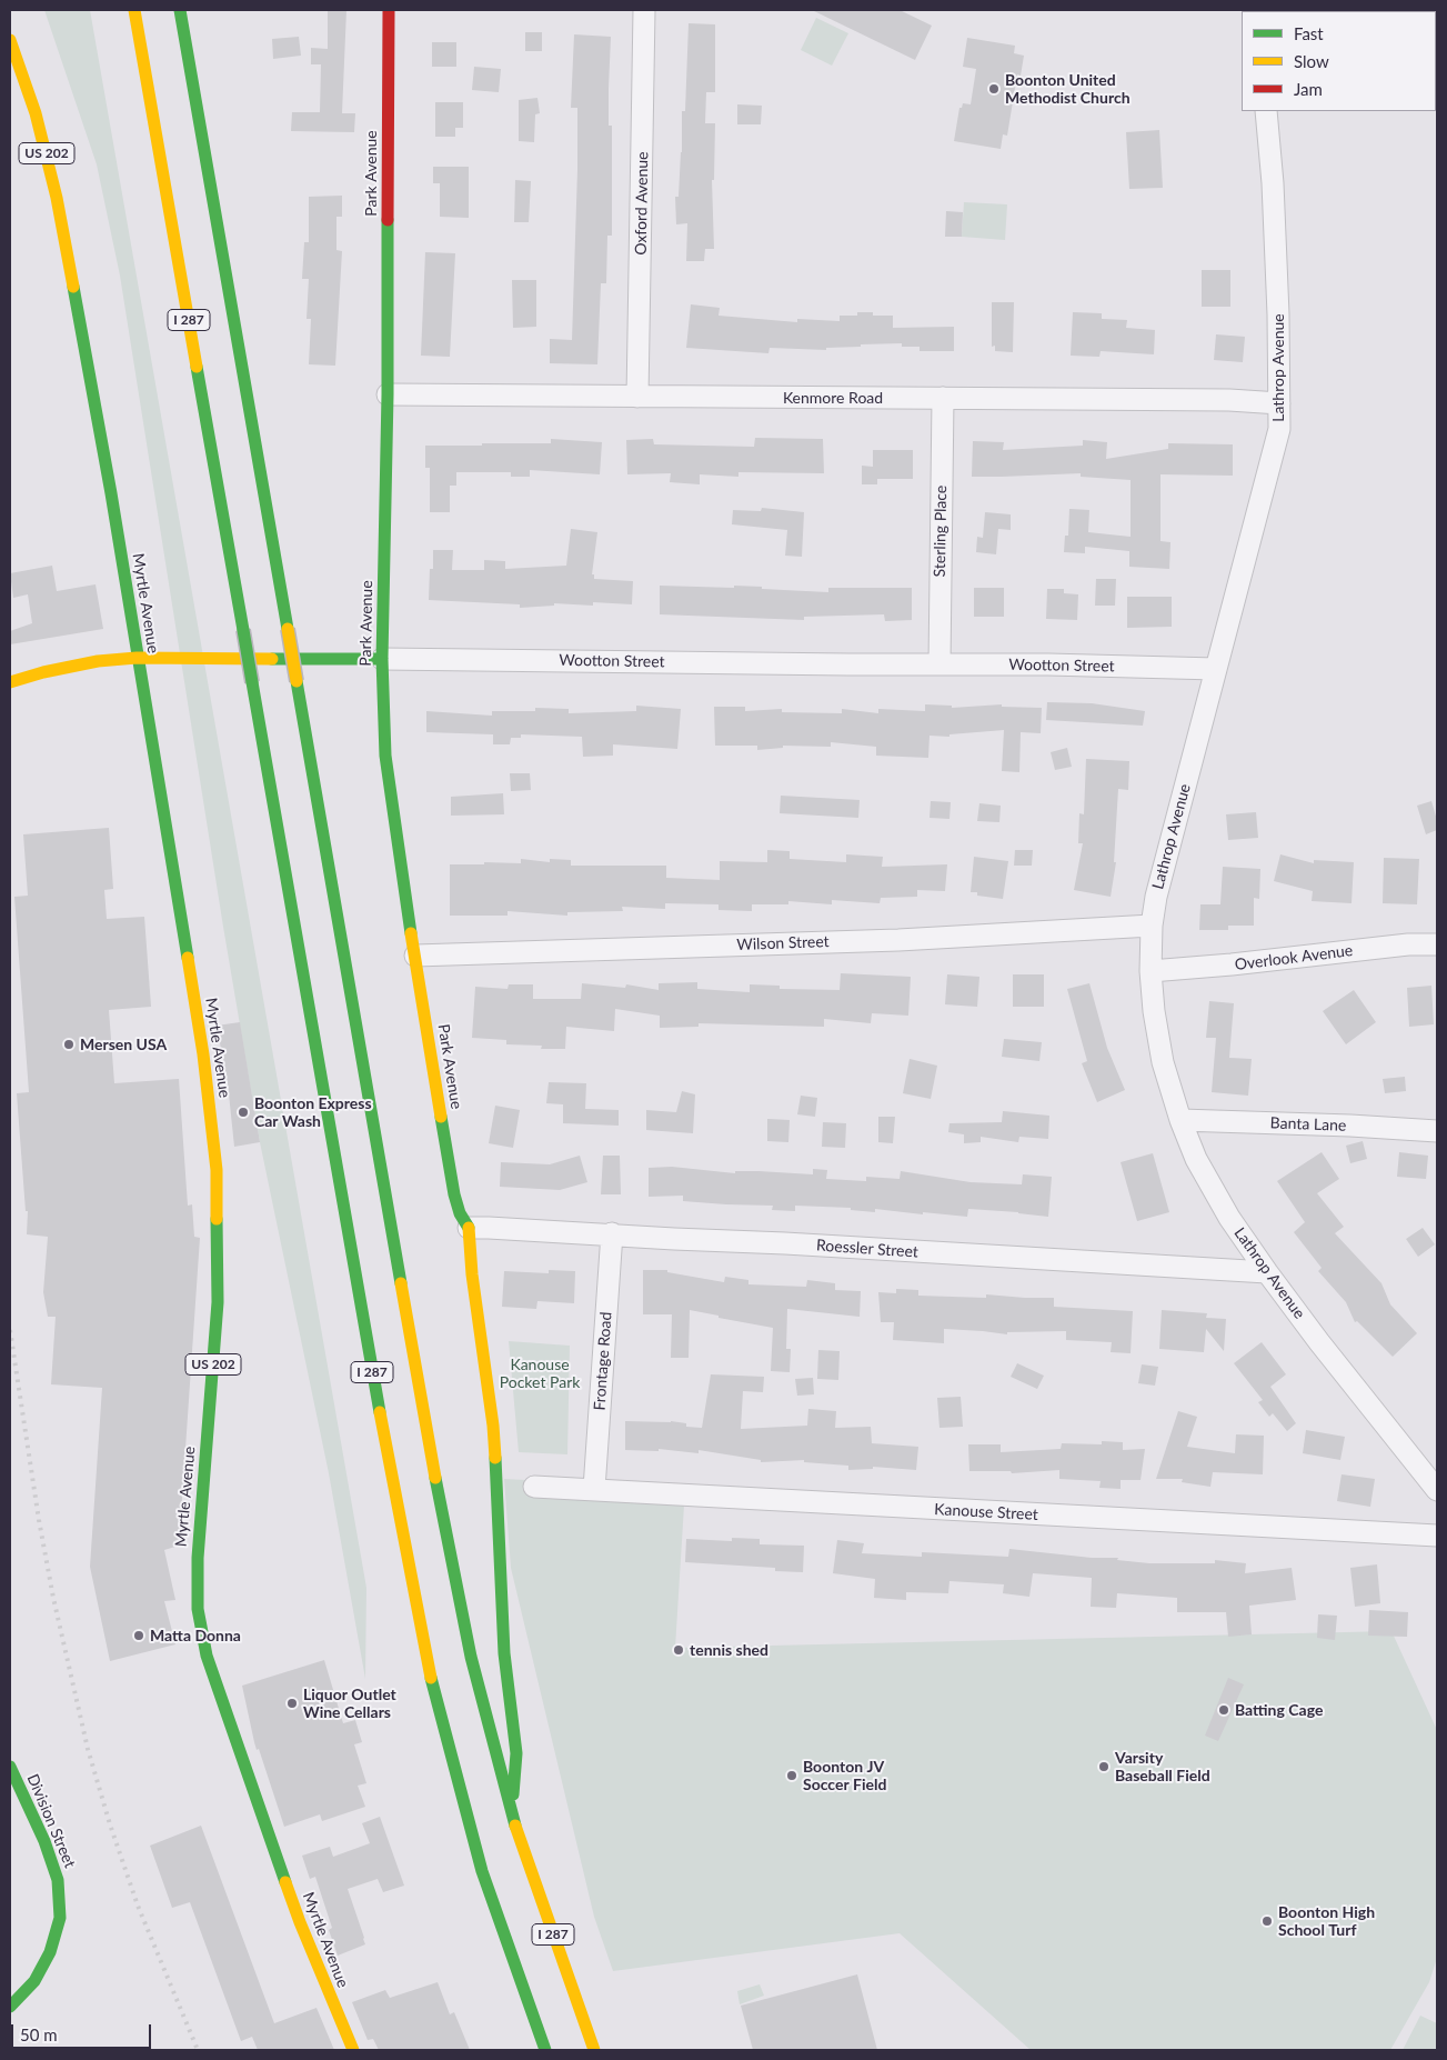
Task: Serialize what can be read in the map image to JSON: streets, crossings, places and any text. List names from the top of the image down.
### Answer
{
  "streets": {
    "main road": [
      "US 202",
      "Park Avenue",
      "I 287",
      "Myrtle Avenue",
      "Wootton Street",
      "Division Street"
    ],
    "street": [
      "Oxford Avenue",
      "Lathrop Avenue",
      "Kenmore Road",
      "Sterling Place",
      "Wilson Street",
      "Overlook Avenue",
      "Banta Lane",
      "Roessler Street",
      "Frontage Road",
      "Kanouse Street"
    ]
  },
  "crossings": [
    ["Park Avenue", "Kenmore Road"],
    ["Park Avenue", "Wootton Street"],
    ["Park Avenue", "Wilson Street"],
    ["Park Avenue", "Roessler Street"],
    ["Oxford Avenue", "Kenmore Road"],
    ["Lathrop Avenue", "Kenmore Road"],
    ["Lathrop Avenue", "Wootton Street"],
    ["Lathrop Avenue", "Wilson Street"],
    ["Lathrop Avenue", "Overlook Avenue"],
    ["Lathrop Avenue", "Banta Lane"],
    ["Lathrop Avenue", "Roessler Street"],
    ["Kenmore Road", "Sterling Place"],
    ["Sterling Place", "Wootton Street"],
    ["Myrtle Avenue", "Wootton Street"],
    ["Roessler Street", "Frontage Road"],
    ["Frontage Road", "Kanouse Street"]
  ],
  "parks": ["Kanouse Pocket Park"],
  "places": [
    "Boonton United Methodist Church",
    "Mersen USA",
    "Boonton Express Car Wash",
    "Matta Donna",
    "tennis shed",
    "Liquor Outlet Wine Cellars",
    "Batting Cage",
    "Varsity Baseball Field",
    "Boonton JV Soccer Field",
    "Boonton High School Turf"
  ],
  "legend": ["Fast", "Slow", "Jam"],
  "scale_bar": "50 m"
}
